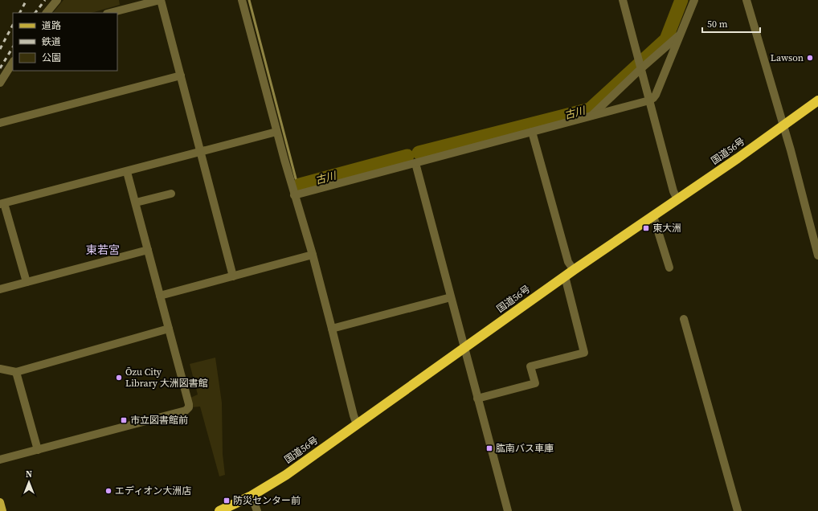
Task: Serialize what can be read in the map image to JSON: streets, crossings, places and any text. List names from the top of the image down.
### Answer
{
  "streets": {
    "highway": ["国道56号"]
  },
  "districts": ["東若宮"],
  "water": ["古川"],
  "places": {
    "other": ["Lawson", "Ōzu City Library 大洲図書館", "エディオン大洲店"],
    "transit": [
      "東大洲",
      "市立図書館前",
      "肱南バス車庫",
      "防災センター前"
    ]
  },
  "legend": ["道路", "鉄道", "公園"],
  "scale_bar": "50 m",
  "north": "top"
}
